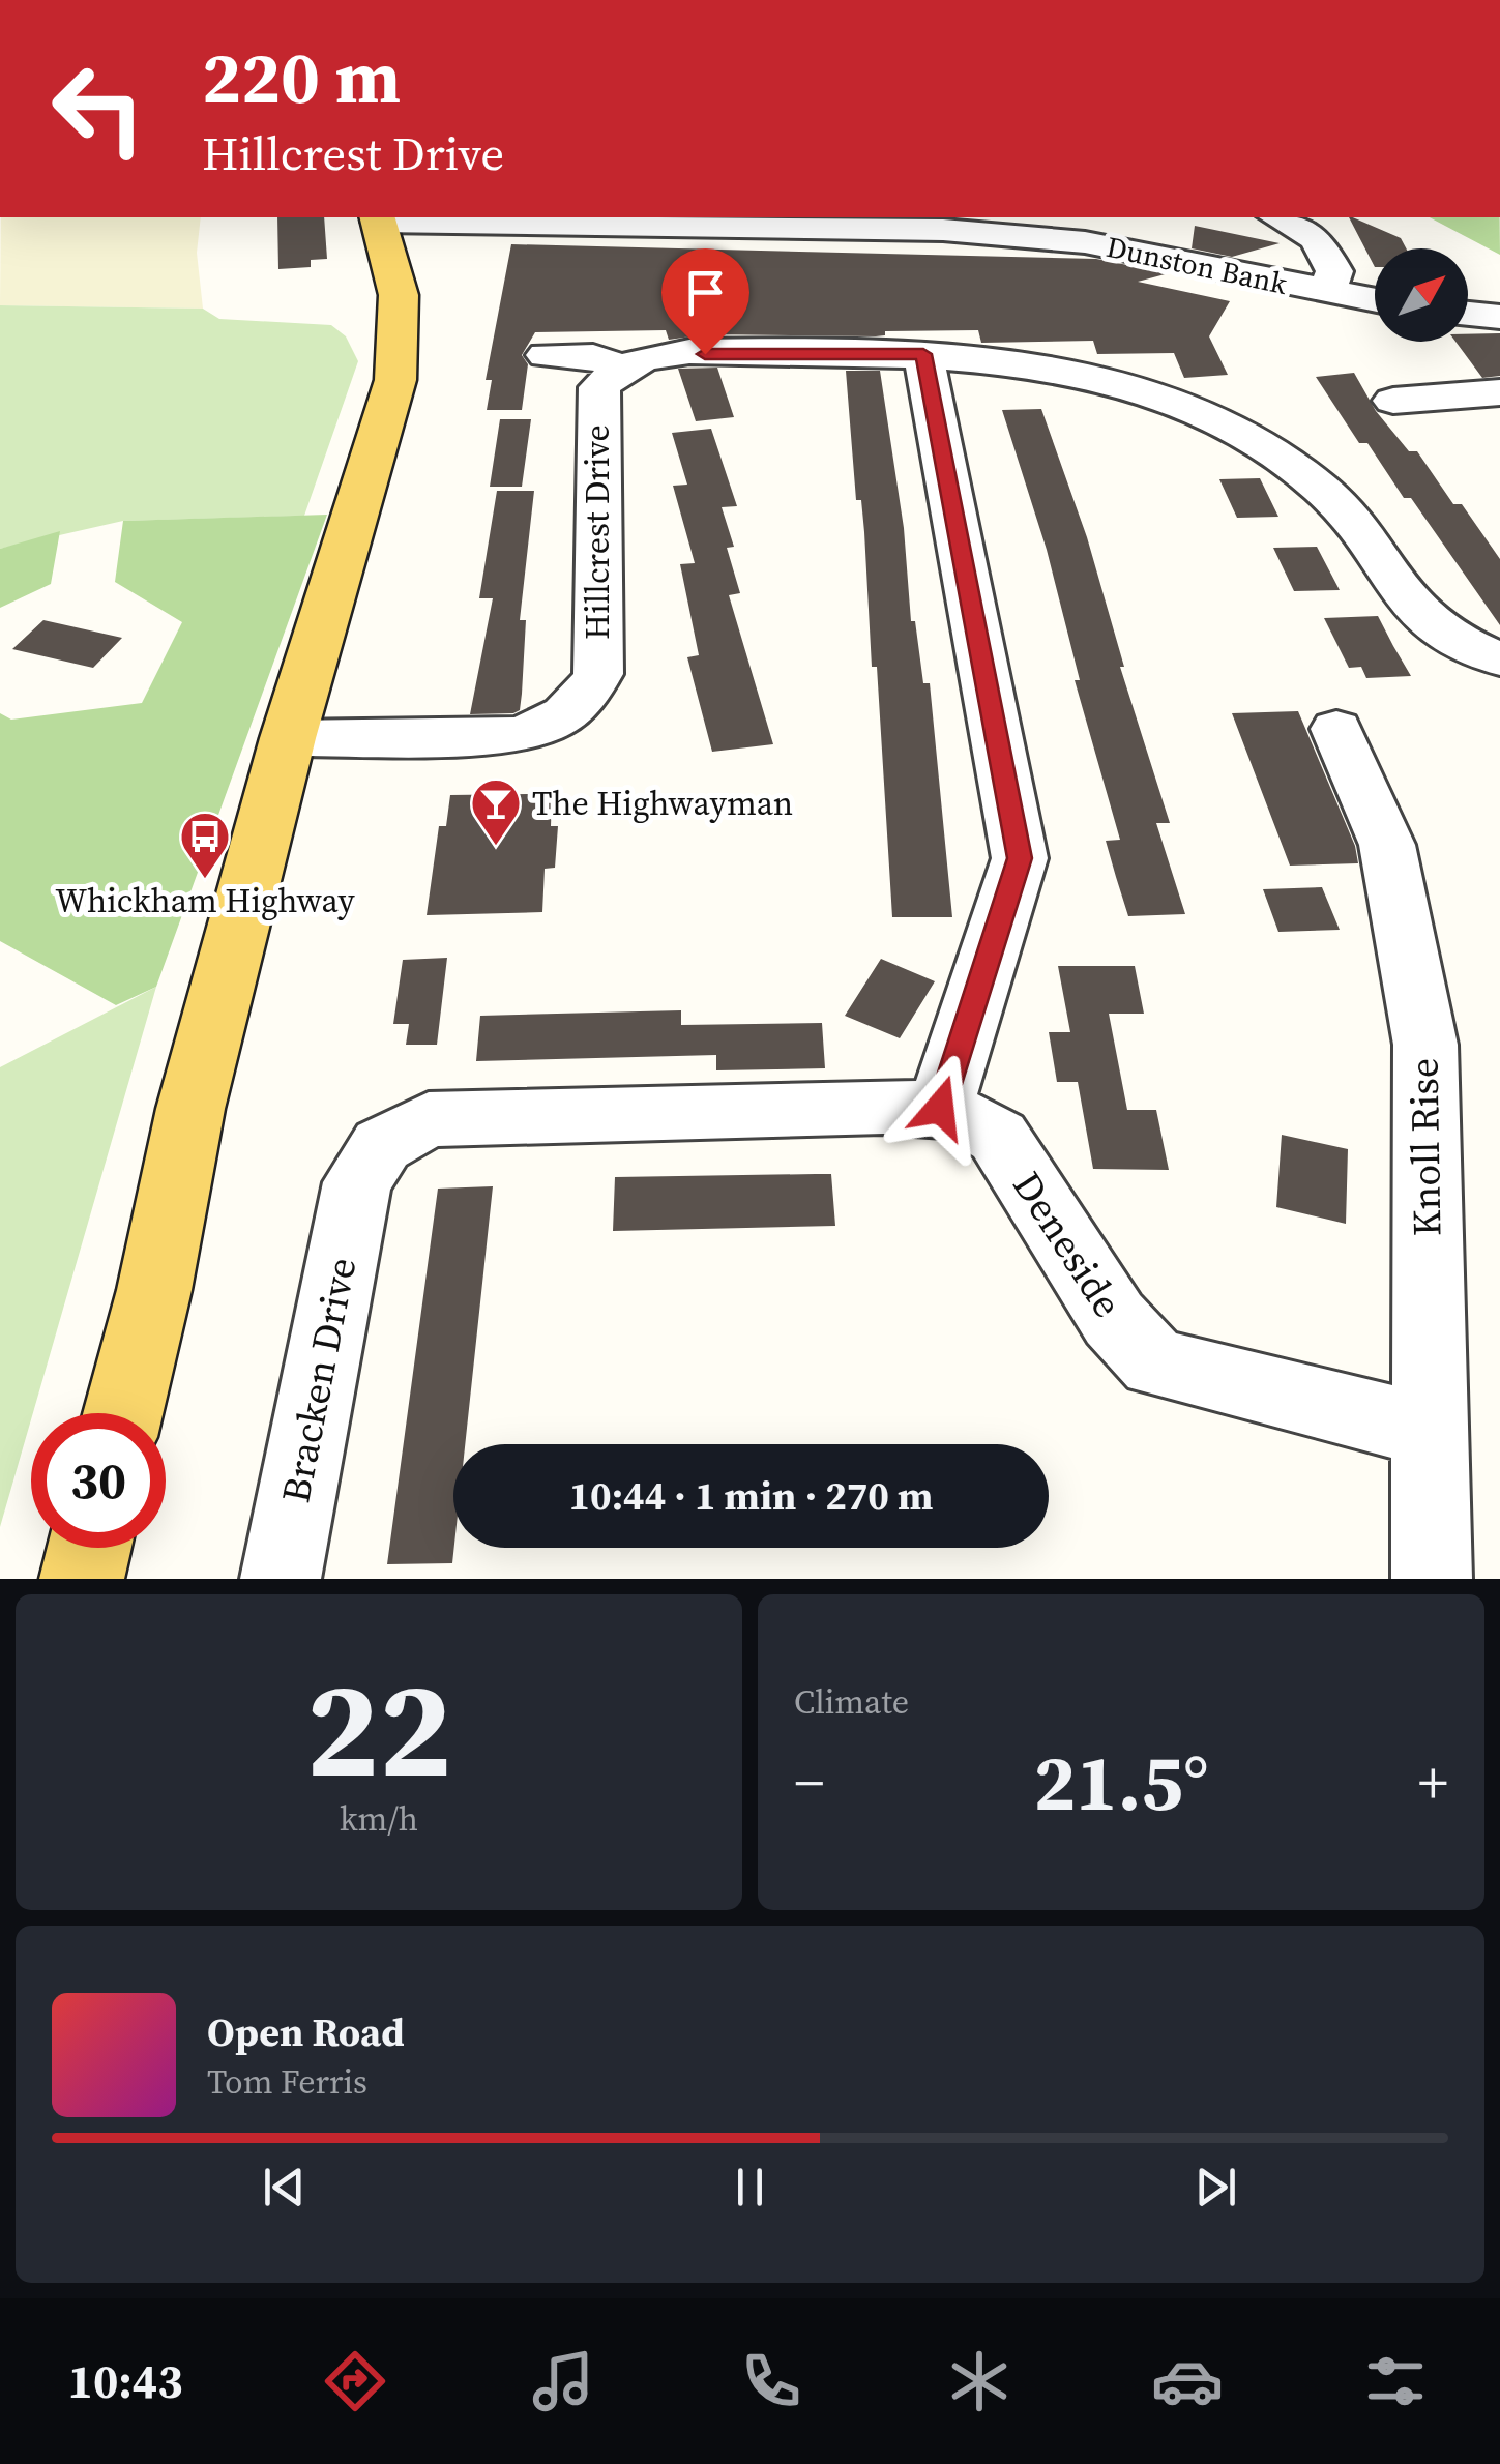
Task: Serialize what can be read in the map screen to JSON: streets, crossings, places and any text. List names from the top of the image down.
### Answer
{
  "streets": {
    "street": [
      "Dunston Bank",
      "Hillcrest Drive",
      "Knoll Rise",
      "Deneside",
      "Bracken Drive"
    ]
  },
  "crossings": [
    ["Knoll Rise", "Deneside"],
    ["Deneside", "Bracken Drive"]
  ],
  "places": {
    "bar": ["The Highwayman"],
    "bus stop": ["Whickham Highway"]
  },
  "north": "top right",
  "page": {
    "turn": ["220 m", "Hillcrest Drive"],
    "limit": "30",
    "trip": "10:44 · 1 min · 270 m",
    "tile": [
      ["22", "km/h"],
      "Climate"
    ],
    "heat": ["−", "21.5°", "+"],
    "song": ["Open Road", "Tom Ferris"],
    "tabs": "10:43"
  }
}
